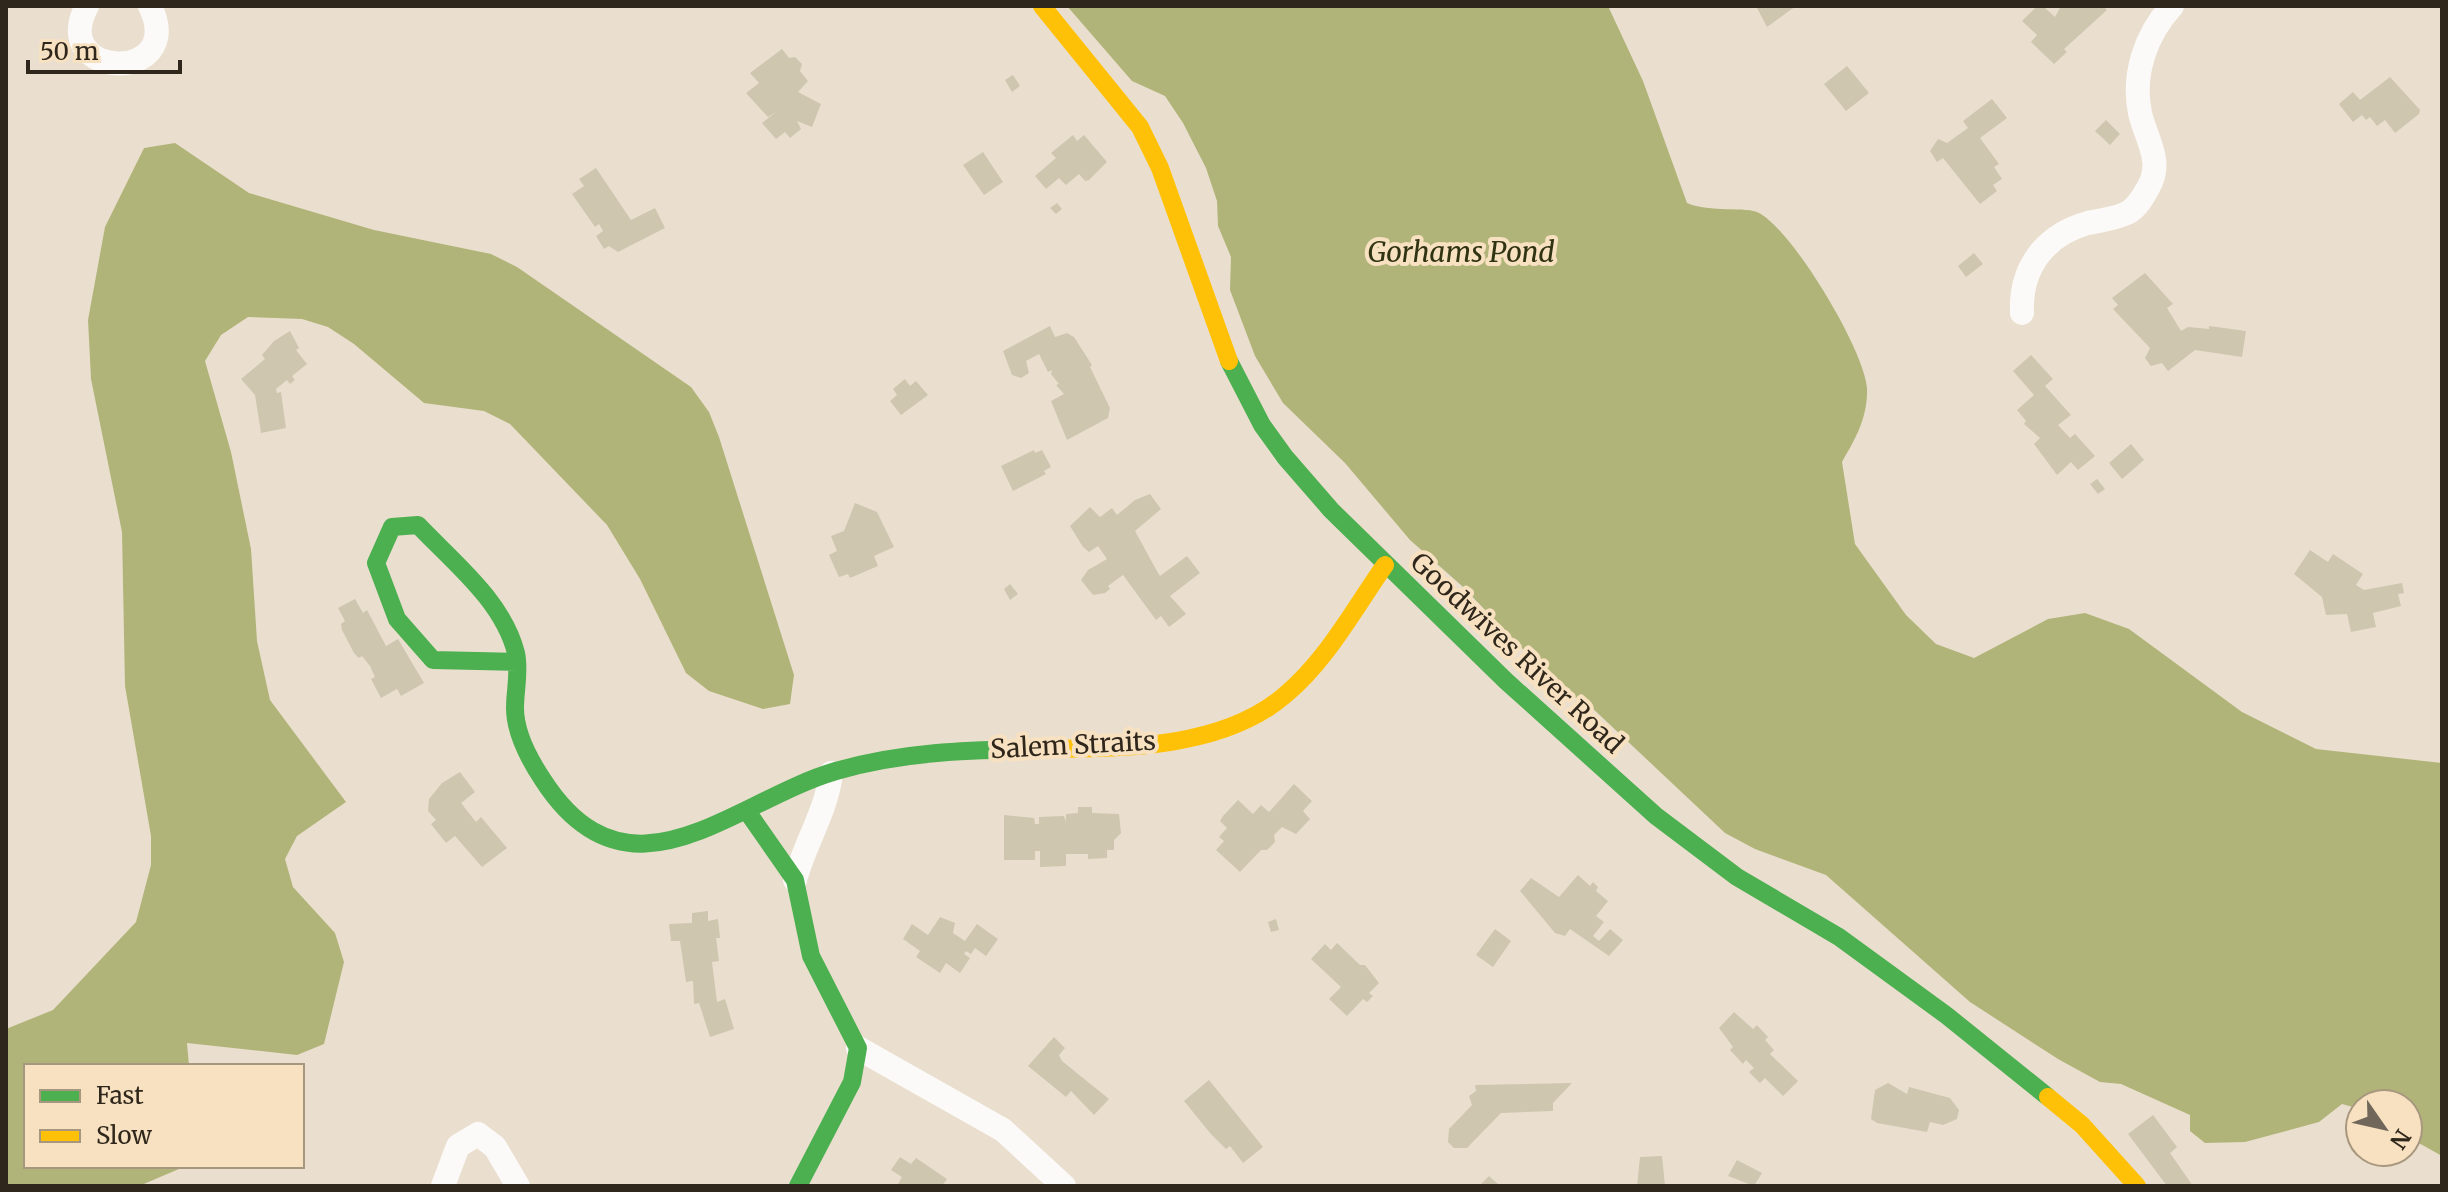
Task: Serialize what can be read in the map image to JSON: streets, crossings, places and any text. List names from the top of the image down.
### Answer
{
  "streets": {
    "street": ["Goodwives River Road", "Salem Straits"]
  },
  "crossings": [
    ["Goodwives River Road", "Salem Straits"]
  ],
  "water": ["Gorhams Pond"],
  "legend": ["Fast", "Slow"],
  "scale_bar": "50 m",
  "north": "bottom right"
}
